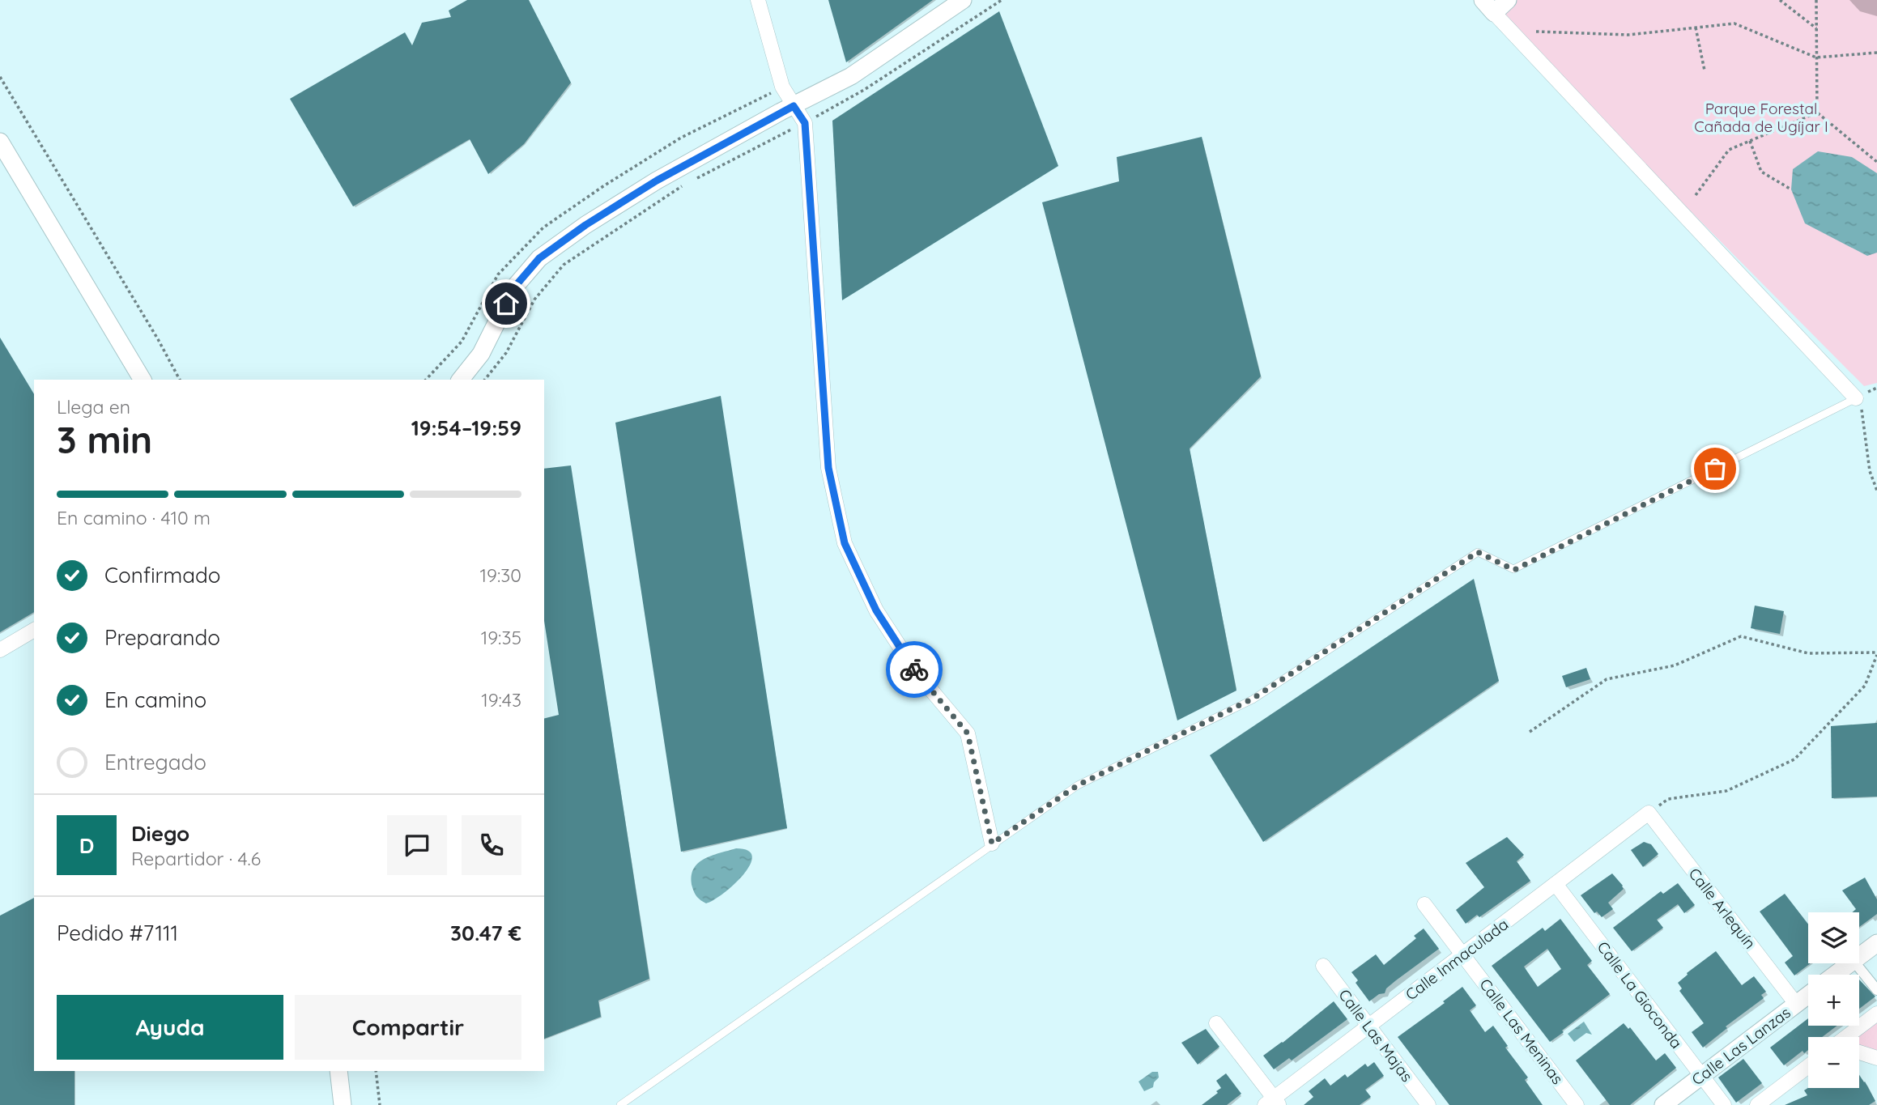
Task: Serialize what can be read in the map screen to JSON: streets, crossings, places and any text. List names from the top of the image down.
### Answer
{
  "streets": {
    "street": [
      "Calle Arlequín",
      "Calle Inmaculada",
      "Calle La Gioconda",
      "Calle Las Meninas",
      "Calle Las Majas",
      "Calle Las Lanzas"
    ]
  },
  "crossings": [
    ["Calle Arlequín", "Calle Inmaculada"],
    ["Calle Arlequín", "Calle Las Lanzas"],
    ["Calle Inmaculada", "Calle La Gioconda"],
    ["Calle Inmaculada", "Calle Las Meninas"],
    ["Calle Inmaculada", "Calle Las Majas"],
    ["Calle La Gioconda", "Calle Las Lanzas"]
  ],
  "parks": ["Parque Forestal Cañada de Ugíjar I"],
  "page": {
    "heading": ["3 min", "Llega en", "19:54–19:59"],
    "panel": [
      "Diego",
      "Repartidor · 4.6",
      "Pedido #7111",
      "30.47 €"
    ],
    "bar": "En camino · 410 m",
    "list": [
      ["Confirmado", "19:30"],
      ["Preparando", "19:35"],
      ["En camino", "19:43"],
      "Entregado"
    ],
    "round": "D",
    "map_buttons": ["+", "−"],
    "buttons": ["Ayuda", "Compartir"]
  }
}
